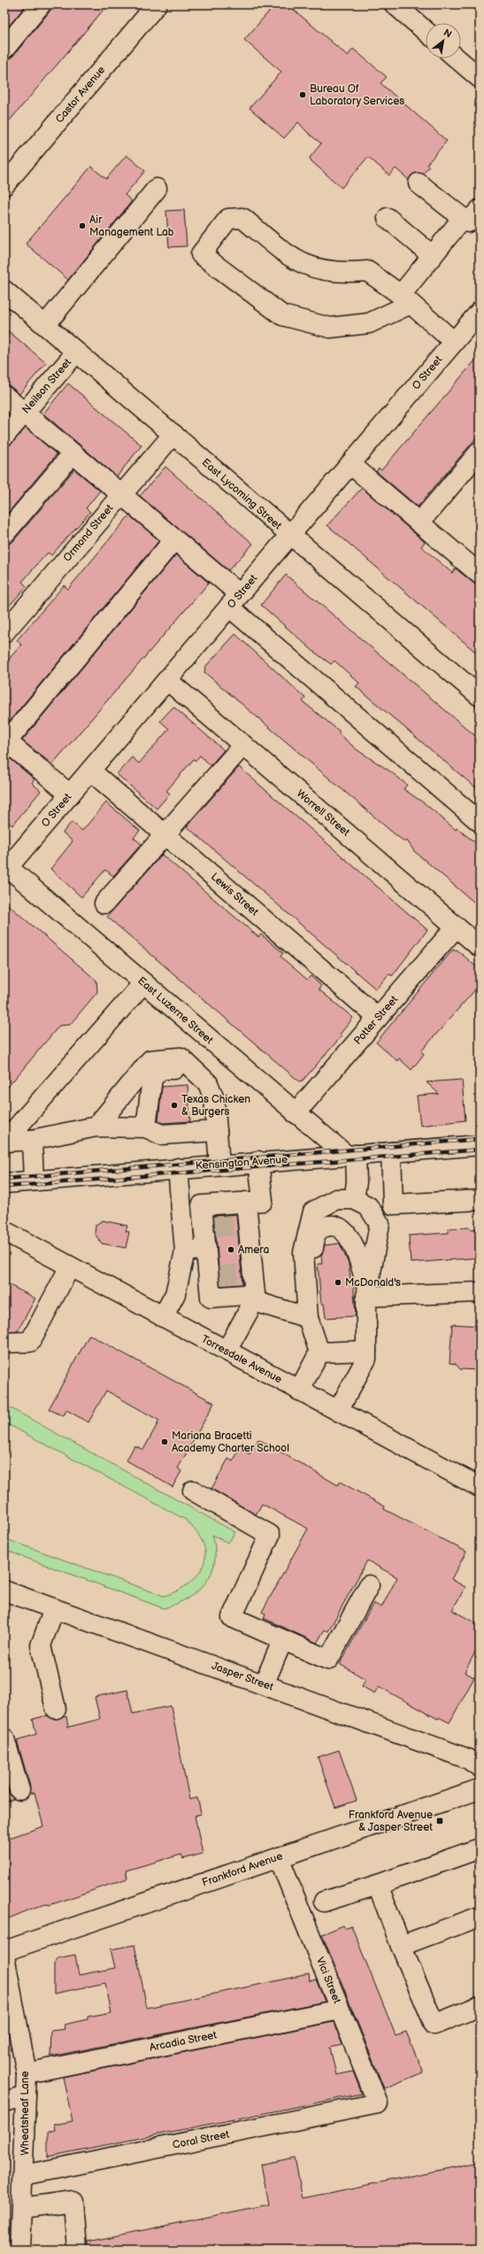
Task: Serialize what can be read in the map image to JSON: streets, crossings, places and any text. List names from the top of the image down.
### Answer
{
  "streets": {
    "street": [
      "Castor Avenue",
      "O Street",
      "Neilson Street",
      "East Lycoming Street",
      "Ormond Street",
      "Worrell Street",
      "Lewis Street",
      "East Luzerne Street",
      "Potter Street",
      "Kensington Avenue",
      "Torresdale Avenue",
      "Jasper Street",
      "Frankford Avenue",
      "Vici Street",
      "Arcadia Street",
      "Wheatsheaf Lane",
      "Coral Street"
    ]
  },
  "crossings": [
    ["O Street", "East Lycoming Street"],
    ["O Street", "Worrell Street"],
    ["O Street", "Lewis Street"],
    ["O Street", "East Luzerne Street"],
    ["Neilson Street", "East Lycoming Street"],
    ["East Lycoming Street", "Ormond Street"],
    ["Worrell Street", "Potter Street"],
    ["Lewis Street", "Potter Street"],
    ["East Luzerne Street", "Potter Street"],
    ["East Luzerne Street", "Kensington Avenue"],
    ["Frankford Avenue", "Vici Street"],
    ["Vici Street", "Arcadia Street"],
    ["Vici Street", "Coral Street"],
    ["Arcadia Street", "Wheatsheaf Lane"],
    ["Wheatsheaf Lane", "Coral Street"]
  ],
  "places": {
    "other": [
      "Bureau Of Laboratory Services",
      "Air Management Lab",
      "Texas Chicken & Burgers",
      "Amera",
      "McDonald's",
      "Mariana Bracetti Academy Charter School"
    ],
    "transit": ["Frankford Avenue & Jasper Street"]
  },
  "north": "top right"
}
